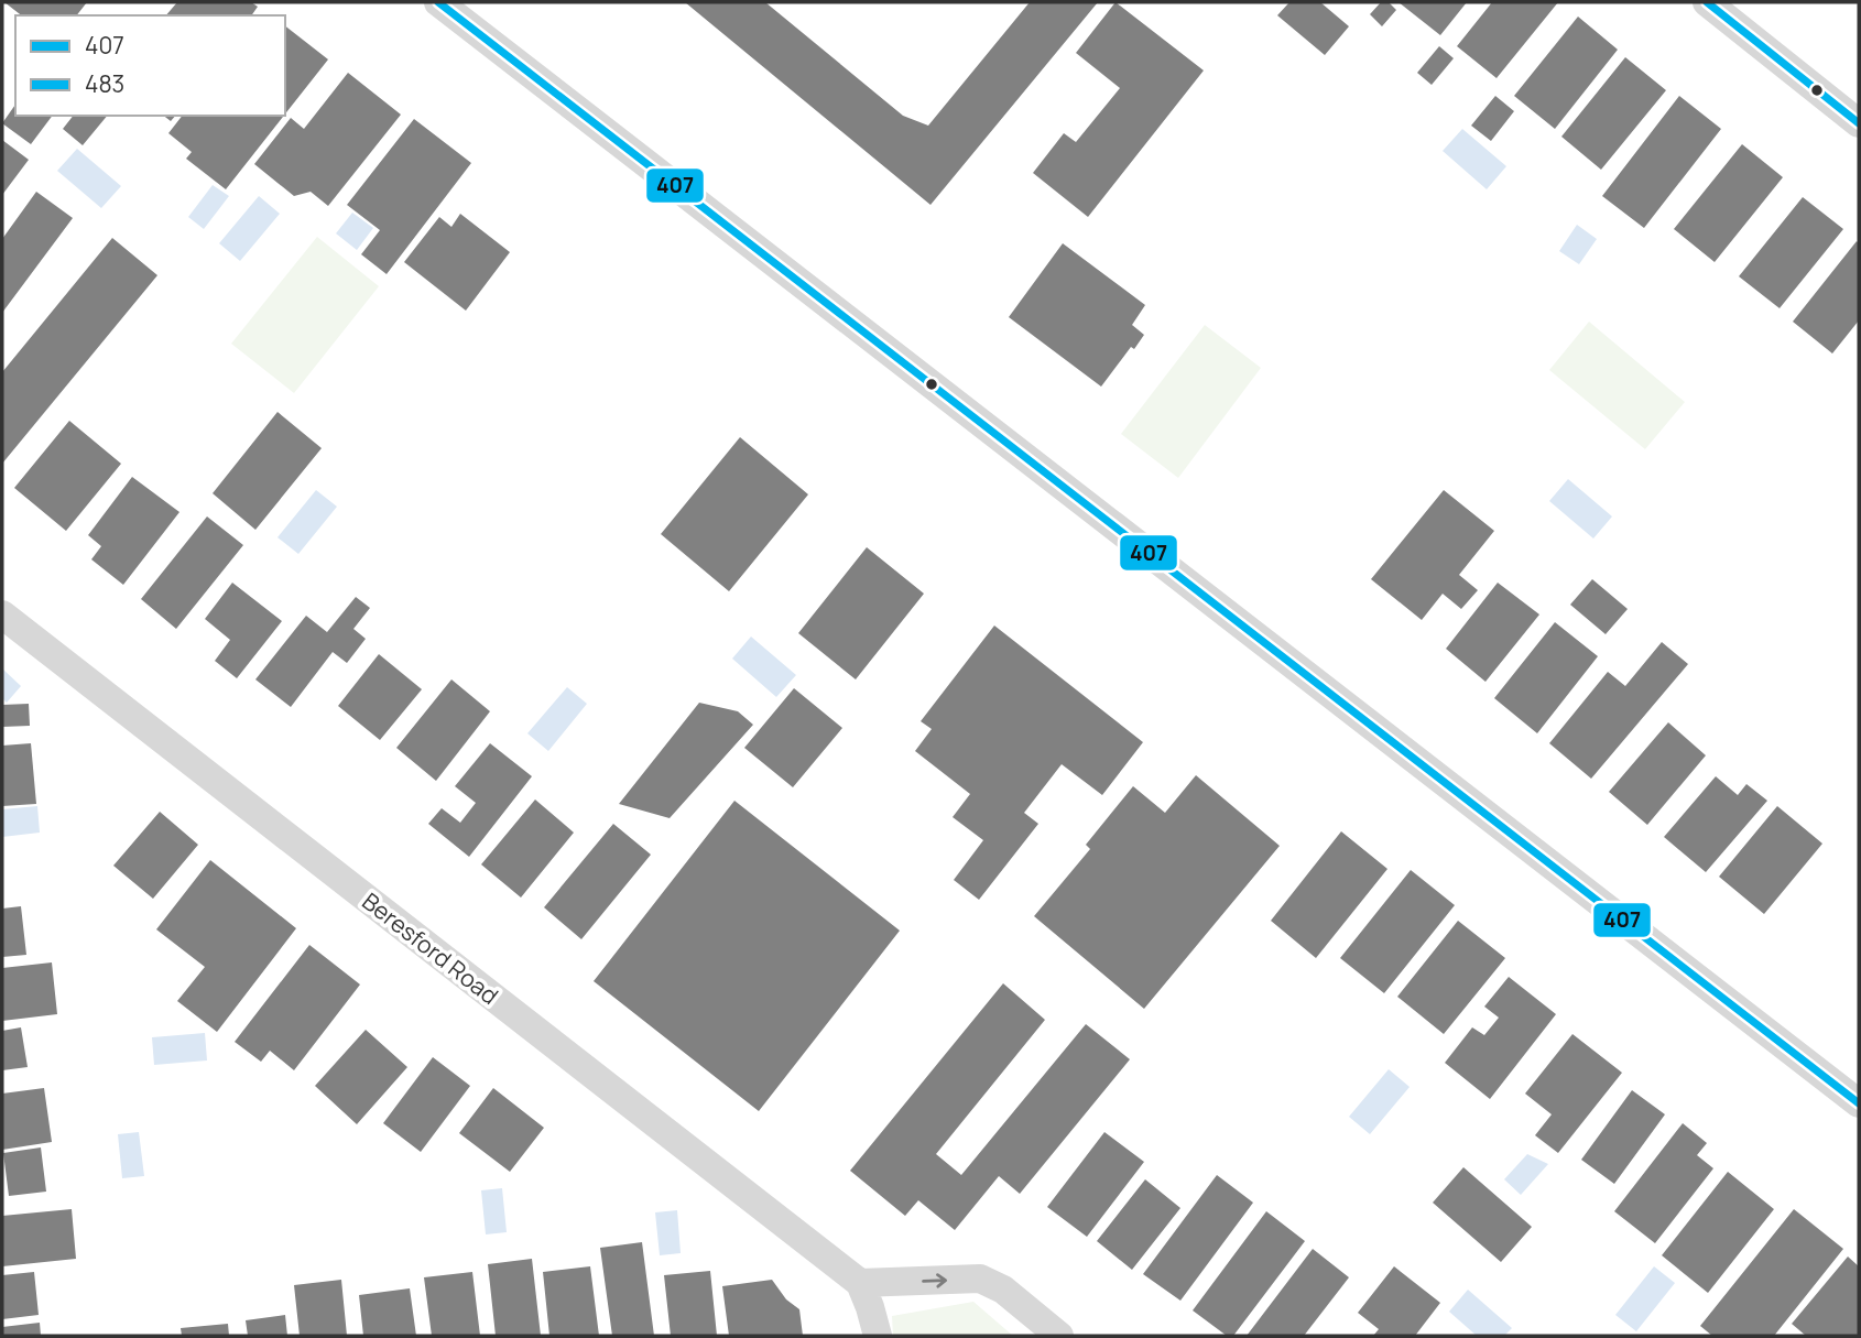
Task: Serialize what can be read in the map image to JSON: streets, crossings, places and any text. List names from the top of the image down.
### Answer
{
  "streets": {
    "street": ["Beresford Road"]
  },
  "lines": ["transit line 407", "transit line 483"],
  "legend": ["407", "483"]
}
